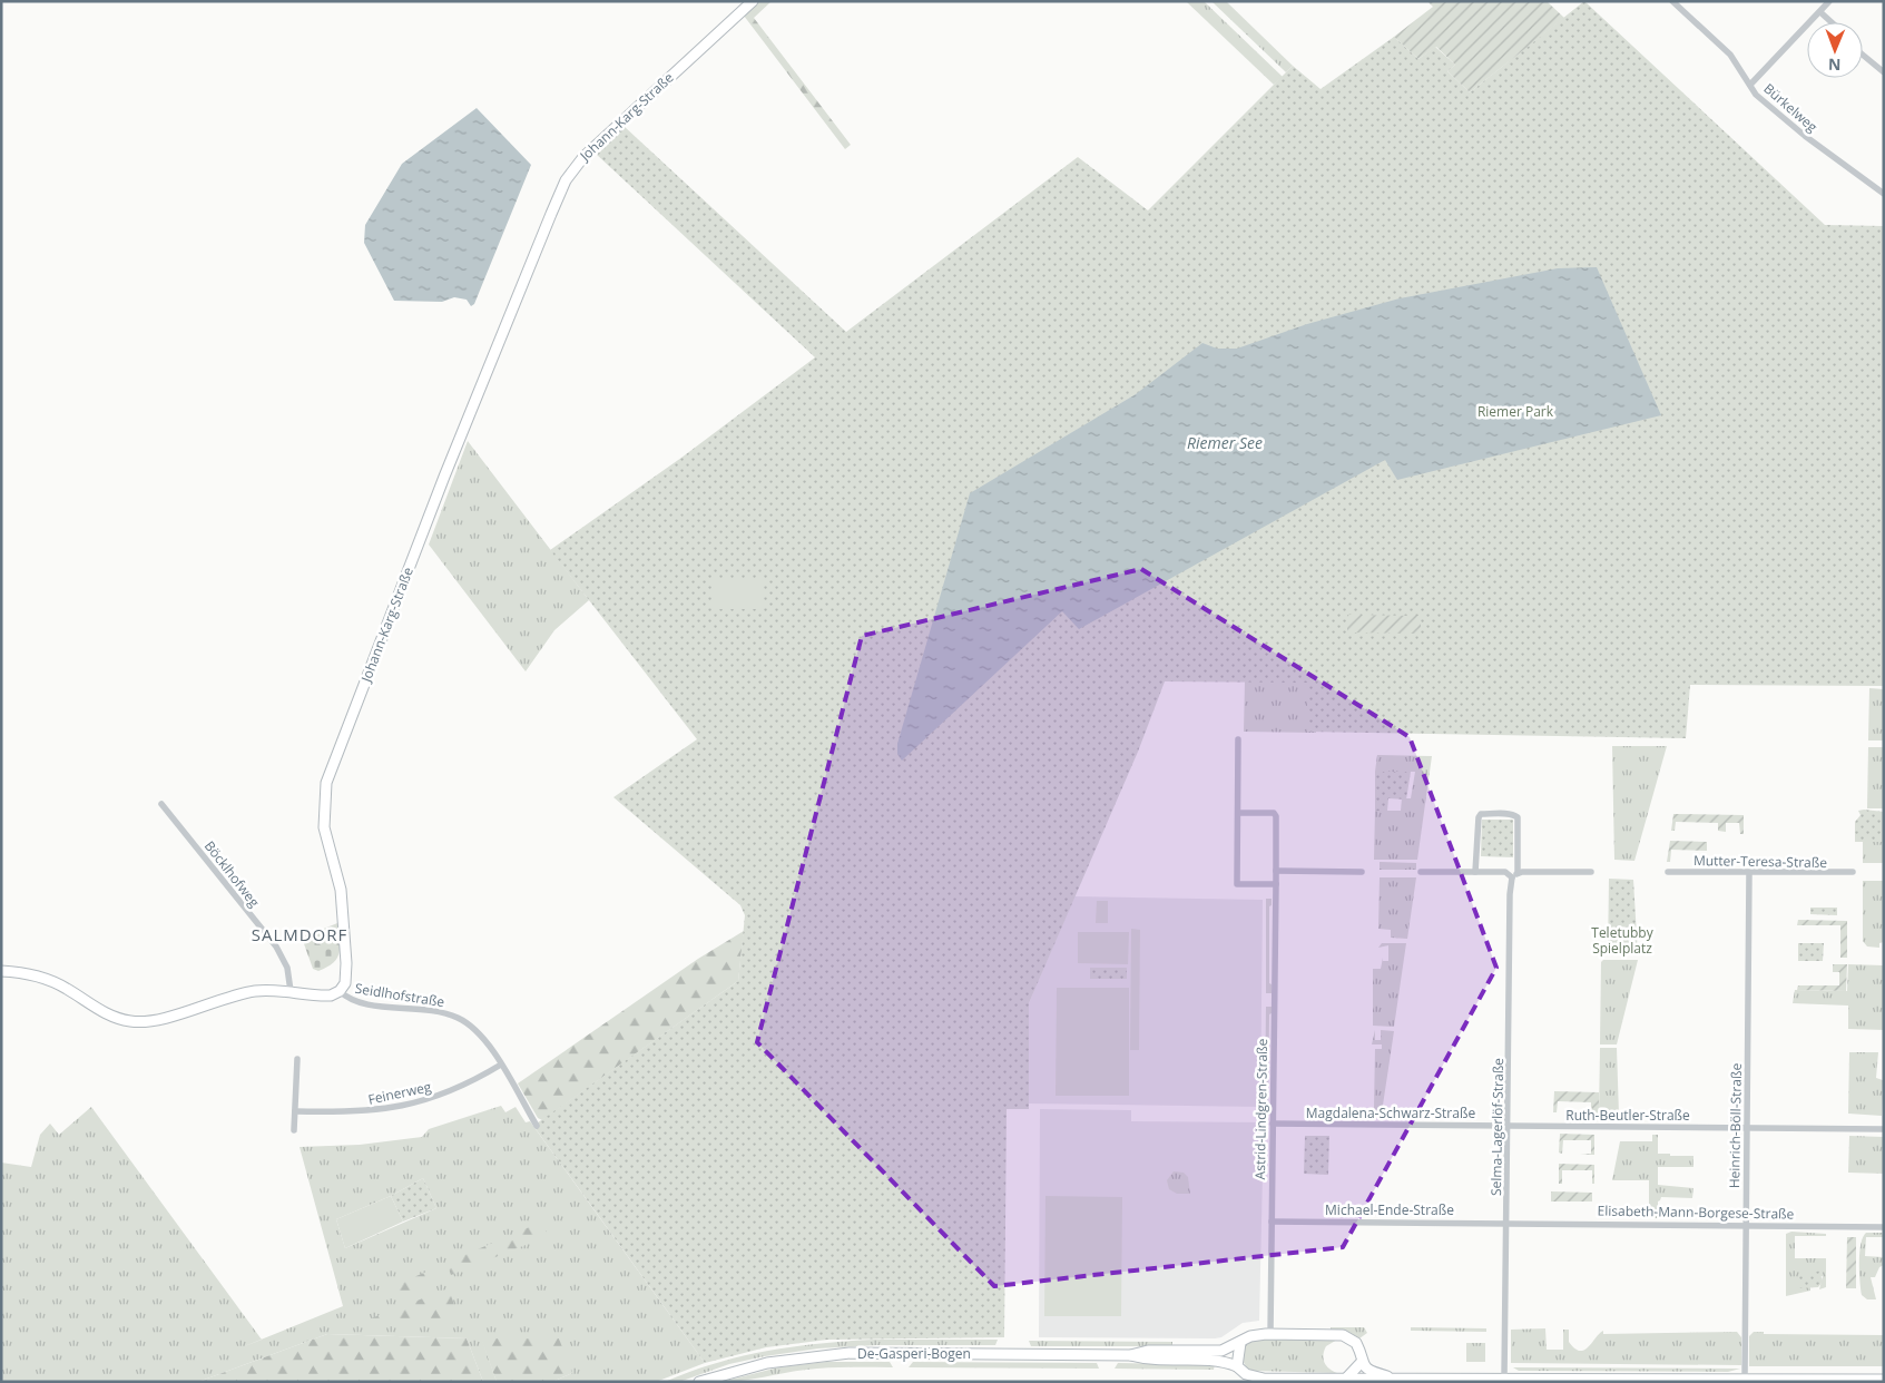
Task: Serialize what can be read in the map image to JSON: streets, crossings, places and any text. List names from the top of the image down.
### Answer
{
  "streets": {
    "main road": ["Johann-Karg-Straße", "De-Gasperi-Bogen"],
    "street": [
      "Bürkelweg",
      "Mutter-Teresa-Straße",
      "Böcklhofweg",
      "Seidlhofstraße",
      "Feinerweg",
      "Astrid-Lindgren-Straße",
      "Magdalena-Schwarz-Straße",
      "Ruth-Beutler-Straße",
      "Heinrich-Böll-Straße",
      "Selma-Lagerlöf-Straße",
      "Michael-Ende-Straße",
      "Elisabeth-Mann-Borgese-Straße"
    ]
  },
  "crossings": [
    ["Johann-Karg-Straße", "Seidlhofstraße"],
    ["Mutter-Teresa-Straße", "Heinrich-Böll-Straße"],
    ["Seidlhofstraße", "Feinerweg"],
    ["Astrid-Lindgren-Straße", "Magdalena-Schwarz-Straße"],
    ["Astrid-Lindgren-Straße", "Michael-Ende-Straße"],
    ["Astrid-Lindgren-Straße", "De-Gasperi-Bogen"],
    ["Magdalena-Schwarz-Straße", "Ruth-Beutler-Straße"],
    ["Magdalena-Schwarz-Straße", "Selma-Lagerlöf-Straße"],
    ["Ruth-Beutler-Straße", "Heinrich-Böll-Straße"],
    ["Ruth-Beutler-Straße", "Selma-Lagerlöf-Straße"],
    ["Heinrich-Böll-Straße", "Elisabeth-Mann-Borgese-Straße"],
    ["Selma-Lagerlöf-Straße", "Michael-Ende-Straße"],
    ["Selma-Lagerlöf-Straße", "Elisabeth-Mann-Borgese-Straße"],
    ["Michael-Ende-Straße", "Elisabeth-Mann-Borgese-Straße"]
  ],
  "districts": ["SALMDORF"],
  "water": ["Riemer See"],
  "parks": ["Riemer Park", "Teletubby Spielplatz"],
  "north": "bottom"
}
